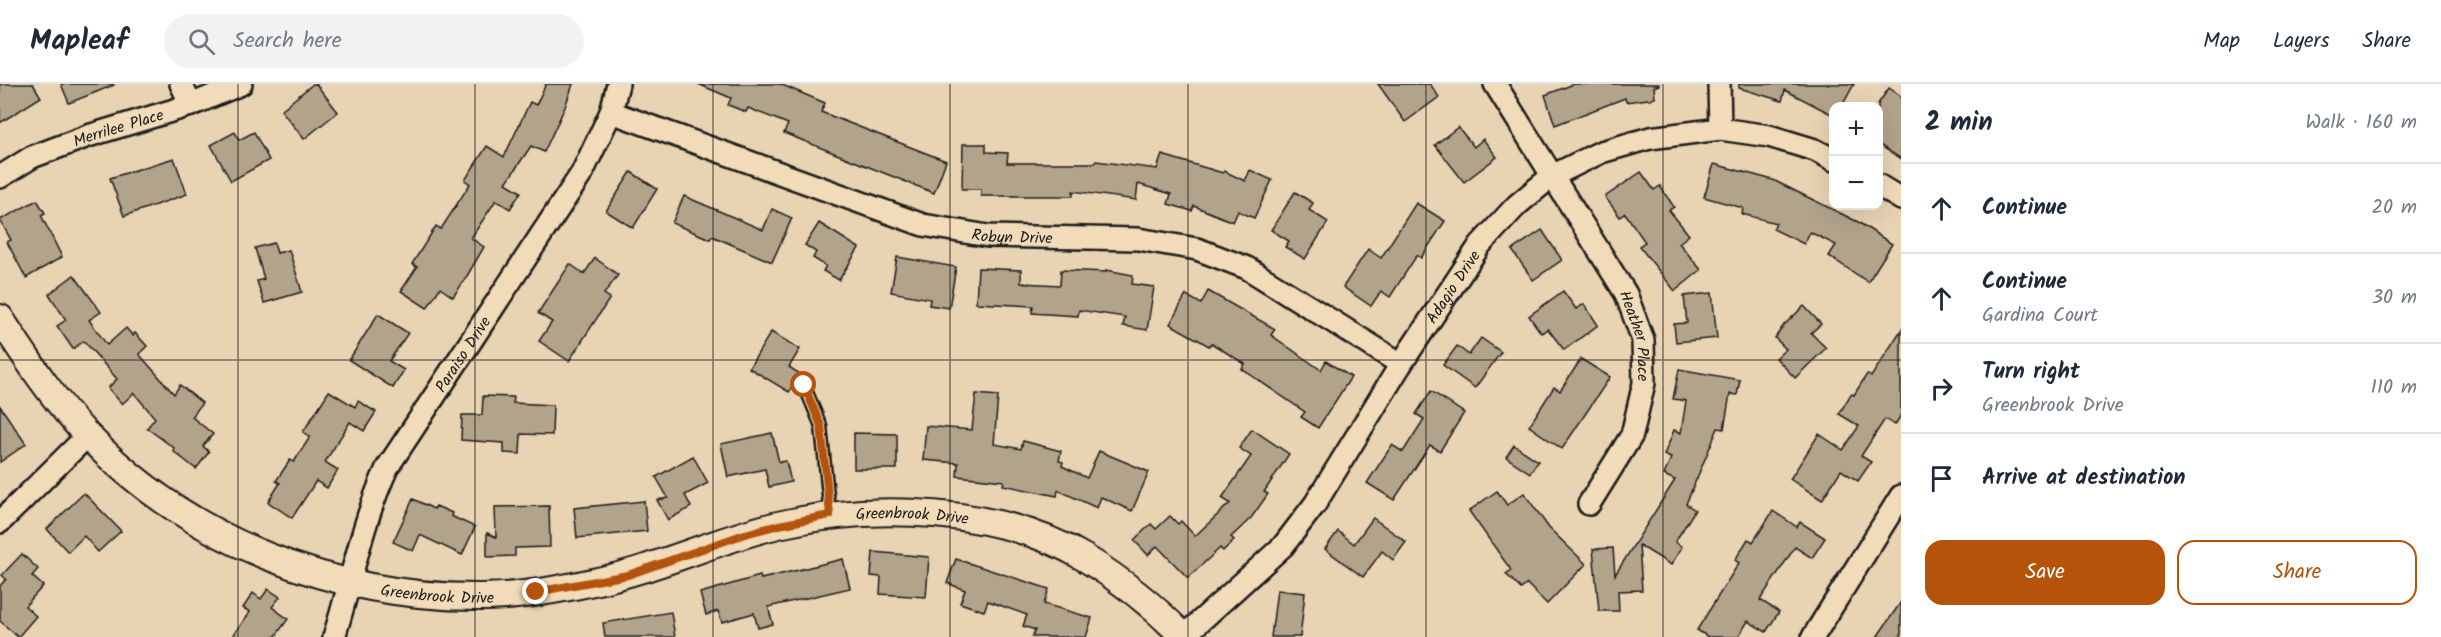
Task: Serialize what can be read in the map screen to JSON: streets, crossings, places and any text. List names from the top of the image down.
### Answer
{
  "streets": {
    "street": [
      "Merrilee Place",
      "Robyn Drive",
      "Adagio Drive",
      "Heather Place",
      "Paraiso Drive",
      "Greenbrook Drive"
    ]
  },
  "crossings": [
    ["Robyn Drive", "Adagio Drive"],
    ["Robyn Drive", "Paraiso Drive"],
    ["Adagio Drive", "Heather Place"],
    ["Adagio Drive", "Greenbrook Drive"],
    ["Paraiso Drive", "Greenbrook Drive"]
  ],
  "page": {
    "header": "Mapleaf",
    "search": "Search here",
    "nav": ["Map", "Layers", "Share"],
    "heading": ["2 min", "Walk · 160 m"],
    "map_buttons": ["+", "−"],
    "list": [
      ["Continue", "20 m"],
      ["Continue", "Gardina Court", "30 m"],
      ["Turn right", "Greenbrook Drive", "110 m"],
      "Arrive at destination"
    ],
    "buttons": ["Save", "Share"]
  }
}
